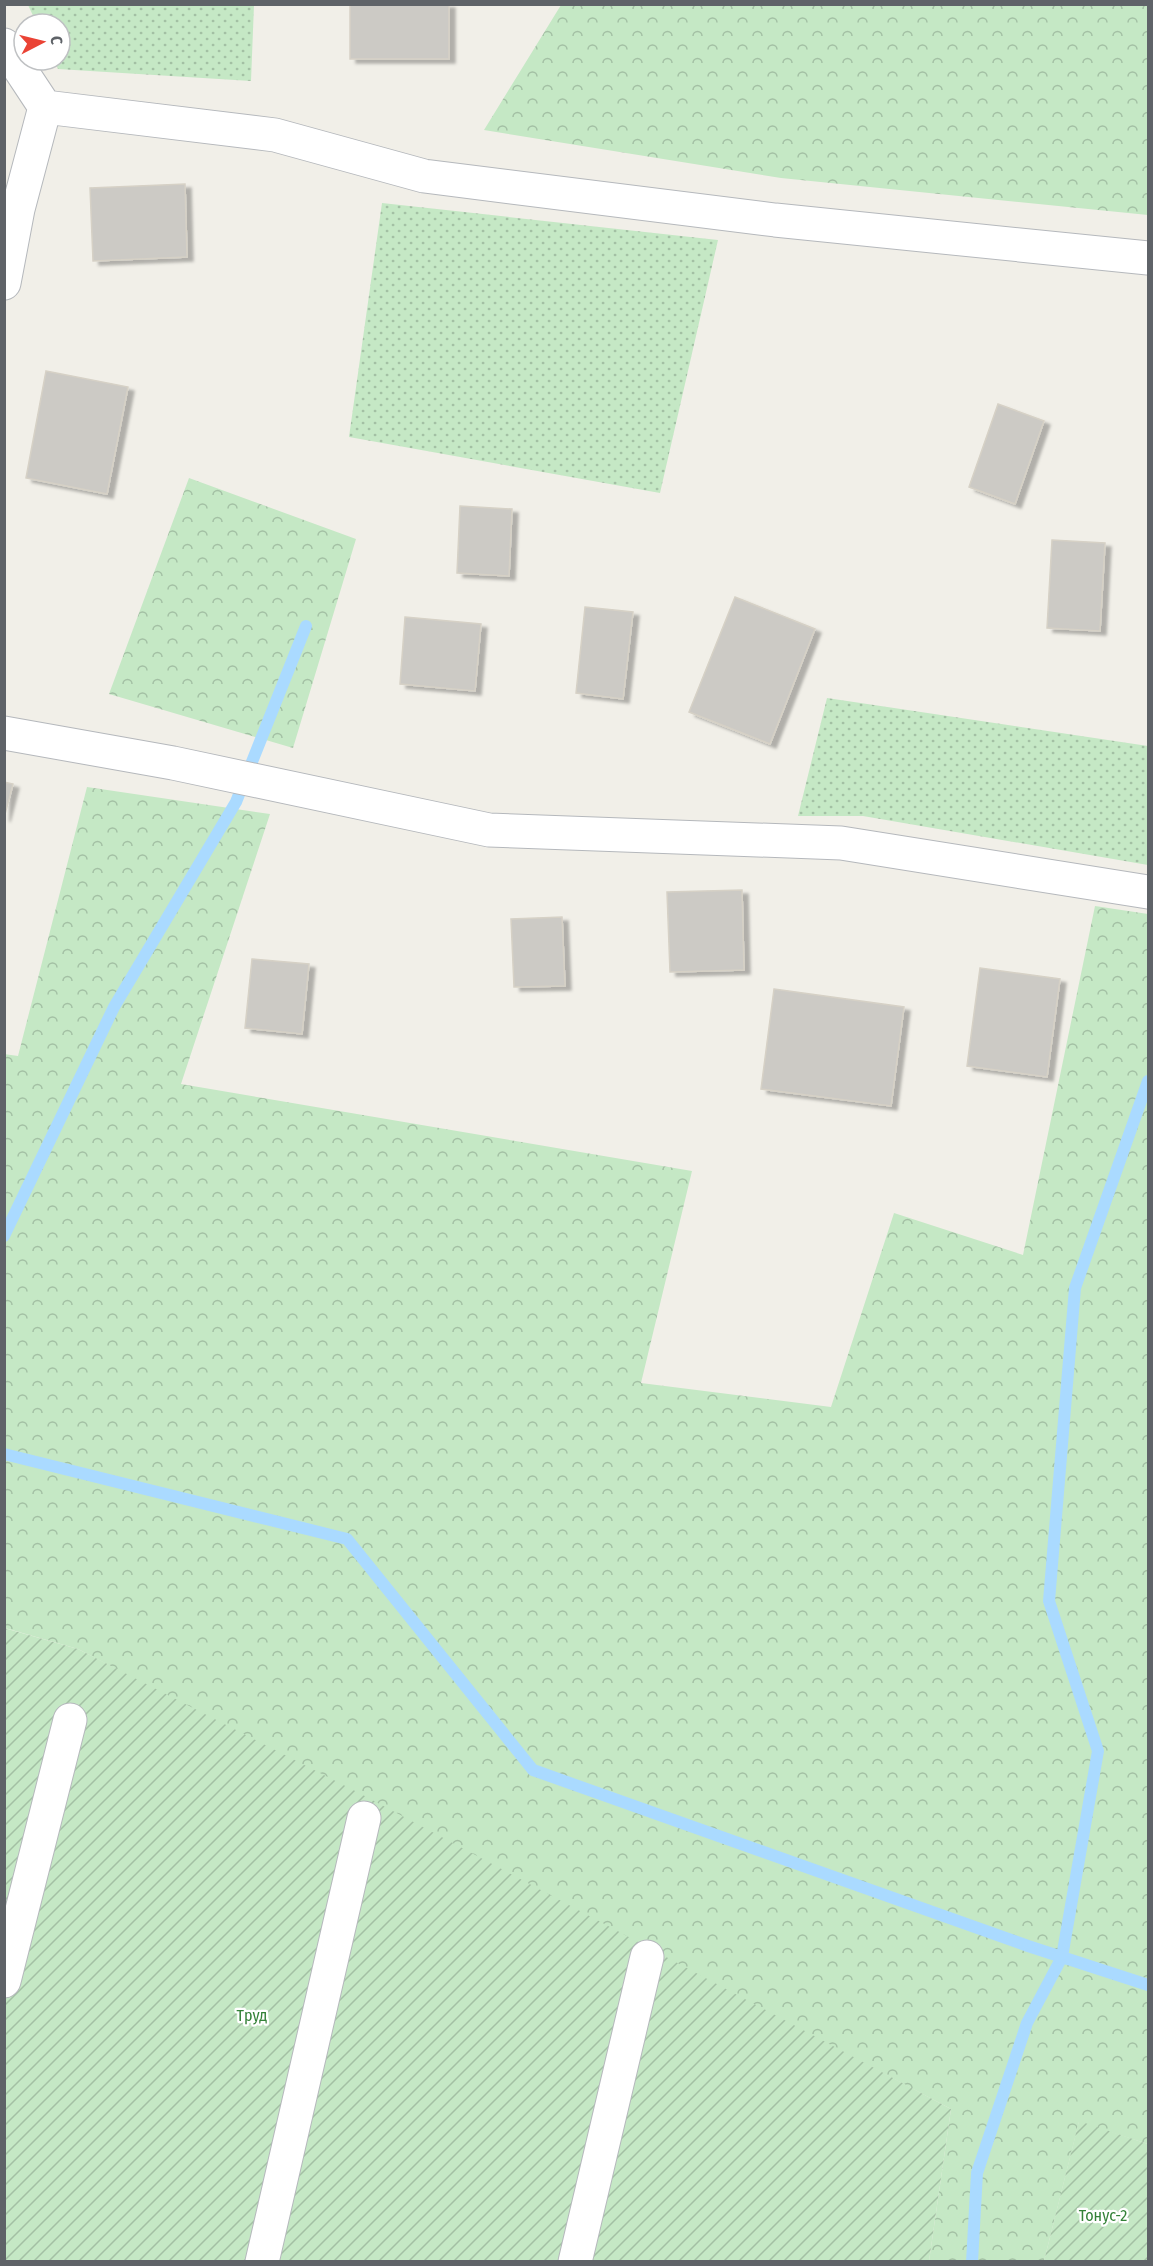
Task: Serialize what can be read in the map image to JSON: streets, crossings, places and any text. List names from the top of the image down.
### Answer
{
  "parks": ["Труд", "Тонус-2"],
  "north": "right"
}
